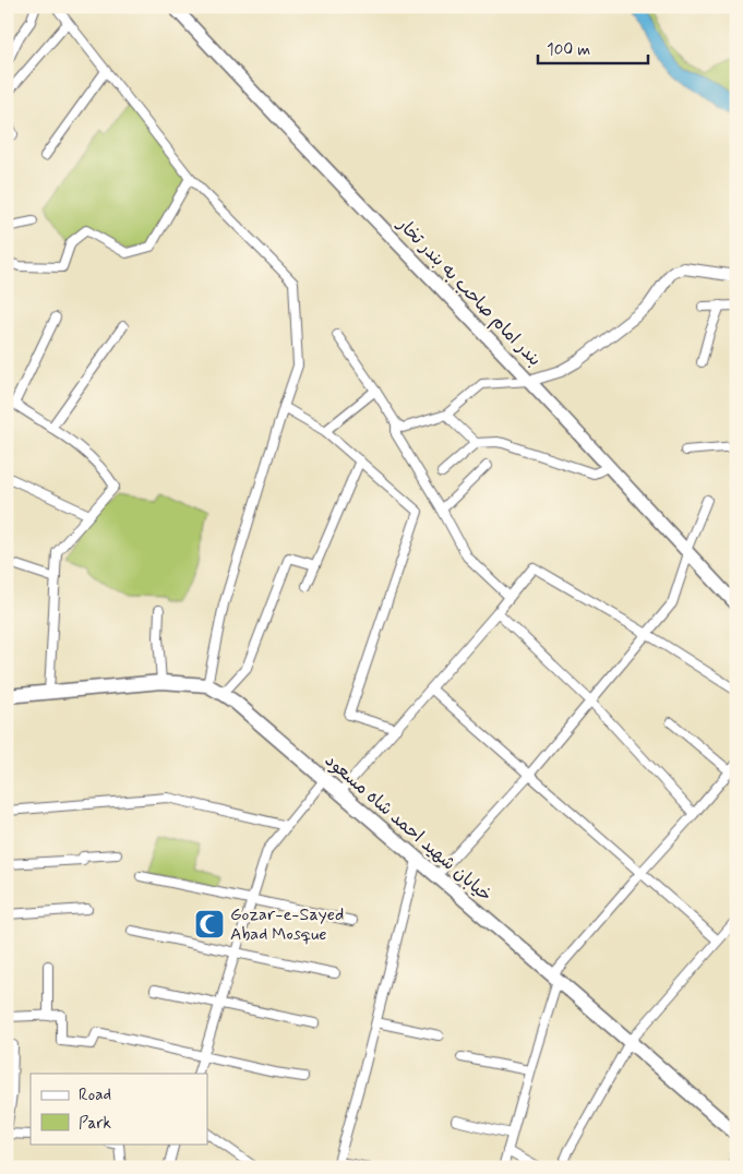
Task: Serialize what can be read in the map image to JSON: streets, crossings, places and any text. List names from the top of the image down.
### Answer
{
  "streets": {
    "main road": ["بندر امام صاحب به بندر تخار", "خیابان شهید احمد شاه مسعود"]
  },
  "places": {
    "mosque": ["Gozar-e-Sayed Abad Mosque"]
  },
  "legend": ["Road", "Park"],
  "scale_bar": "100 m"
}
